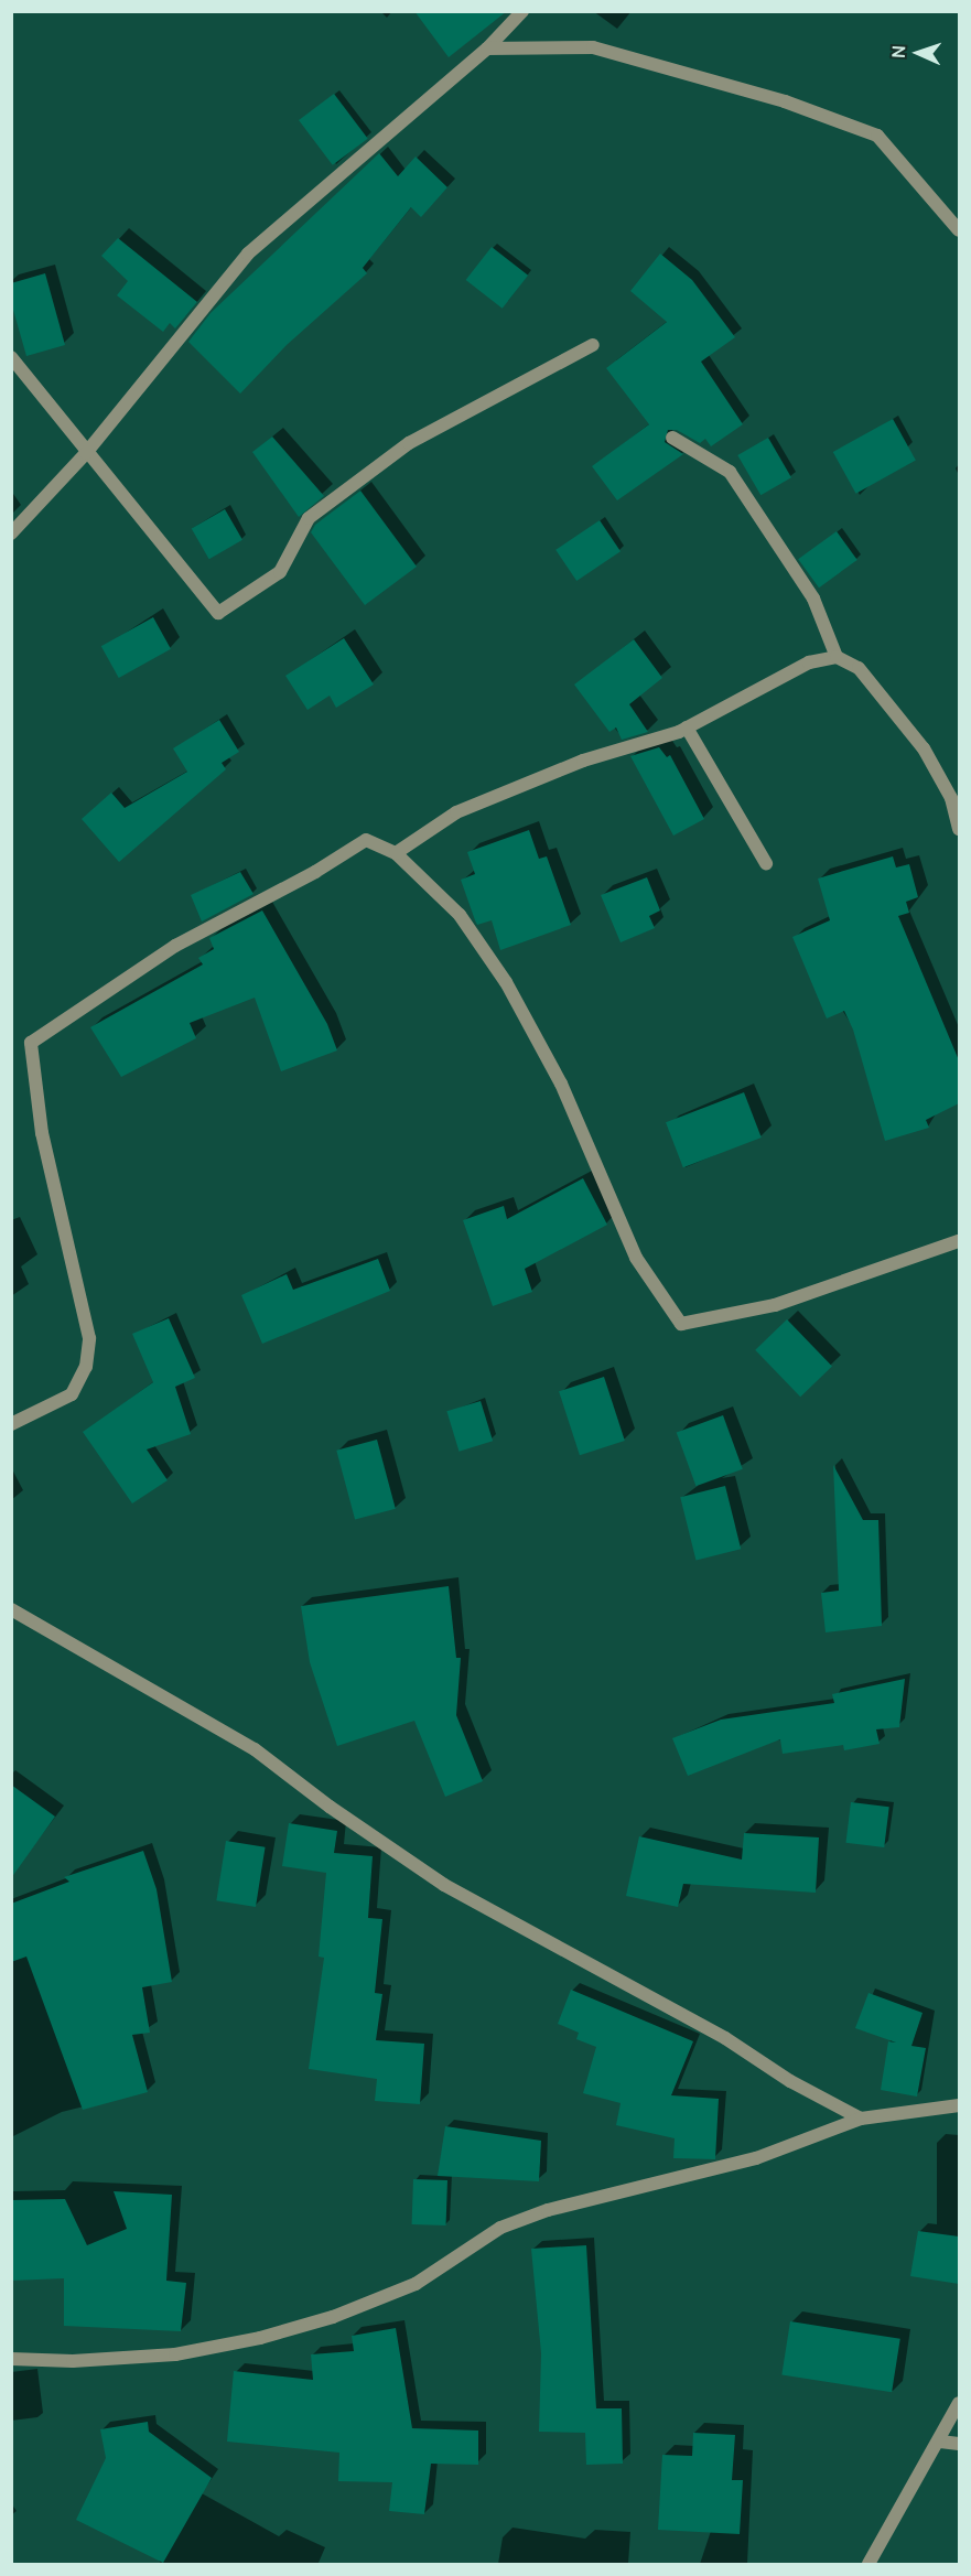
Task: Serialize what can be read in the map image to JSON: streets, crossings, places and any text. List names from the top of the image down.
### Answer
{
  "north": "left"
}
